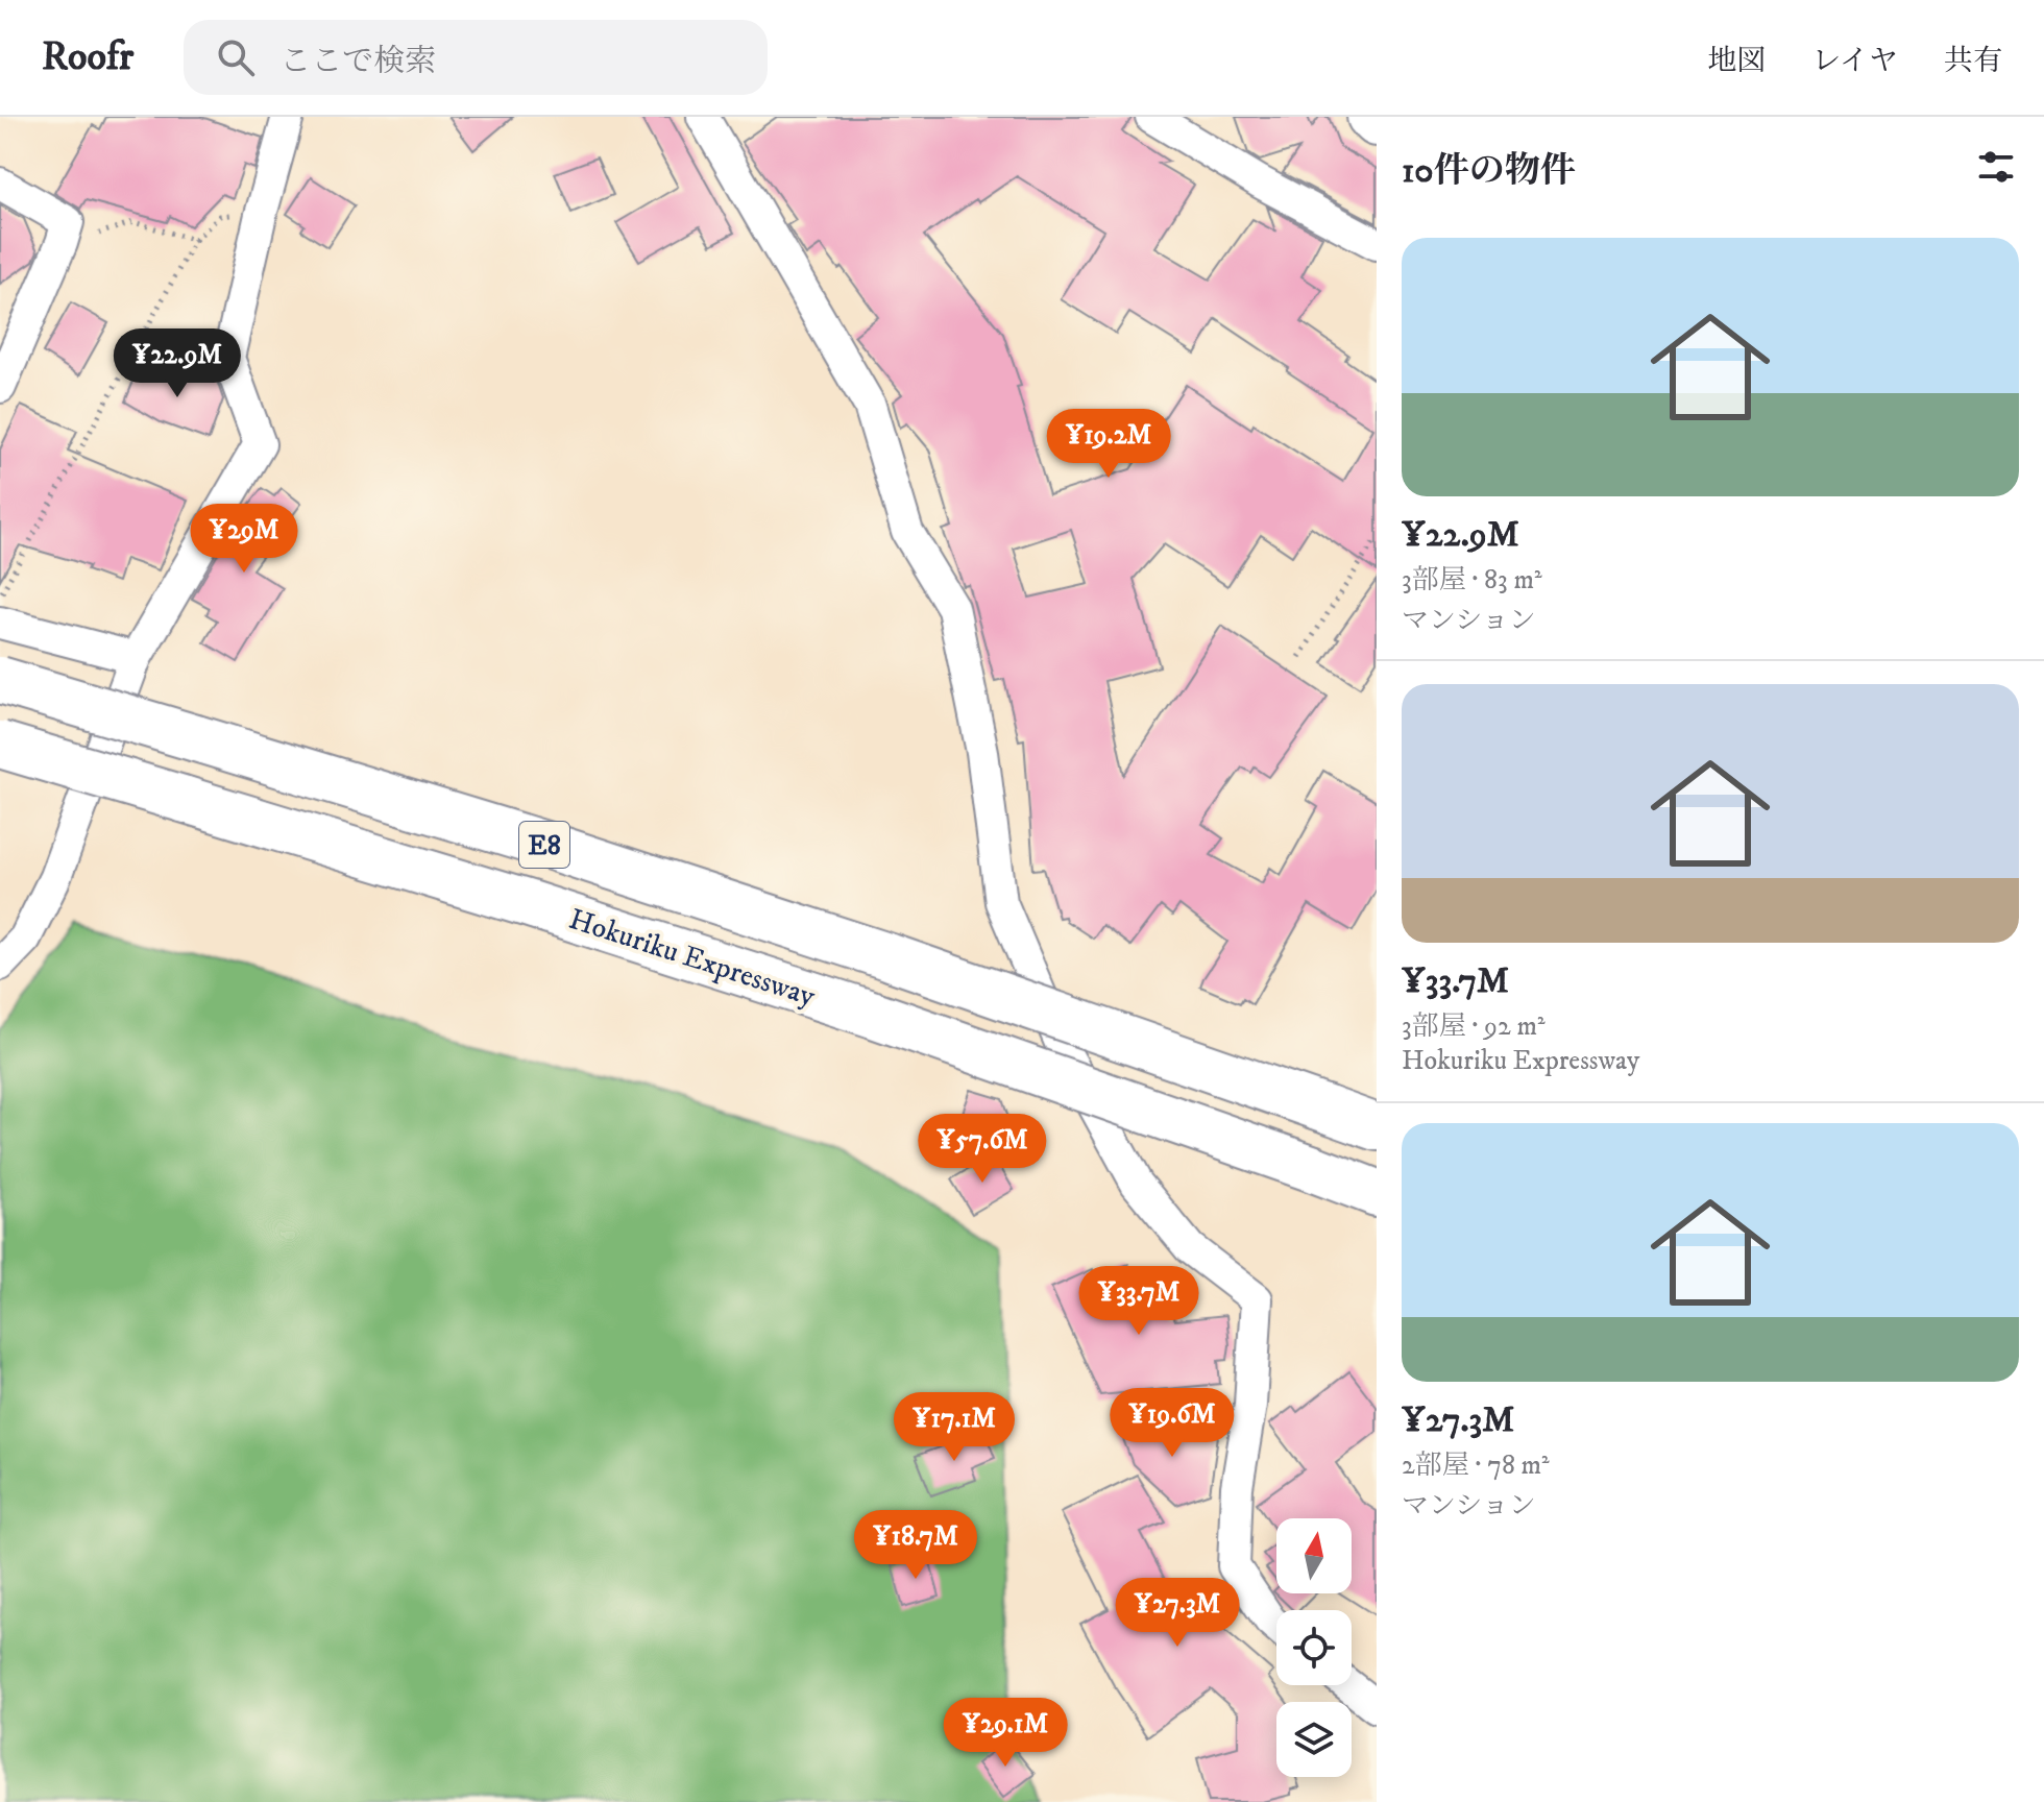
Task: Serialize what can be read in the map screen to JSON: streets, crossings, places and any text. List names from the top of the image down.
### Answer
{
  "streets": {
    "highway": ["E8", "Hokuriku Expressway"]
  },
  "north": "top",
  "page": {
    "header": "Roofr",
    "search": "ここで検索",
    "nav": ["地図", "レイヤ", "共有"],
    "heading": "10件の物件",
    "list": [
      {
        "name": "¥22.9M",
        "note": "3部屋 · 83 m² · マンション"
      },
      {
        "name": "¥33.7M",
        "note": "3部屋 · 92 m² · Hokuriku Expressway"
      },
      {
        "name": "¥27.3M",
        "note": "2部屋 · 78 m² · マンション"
      }
    ],
    "price": [
      "¥22.9M",
      "¥19.2M",
      "¥29M",
      "¥57.6M",
      "¥33.7M",
      "¥19.6M",
      "¥17.1M",
      "¥18.7M",
      "¥27.3M",
      "¥29.1M"
    ]
  }
}
